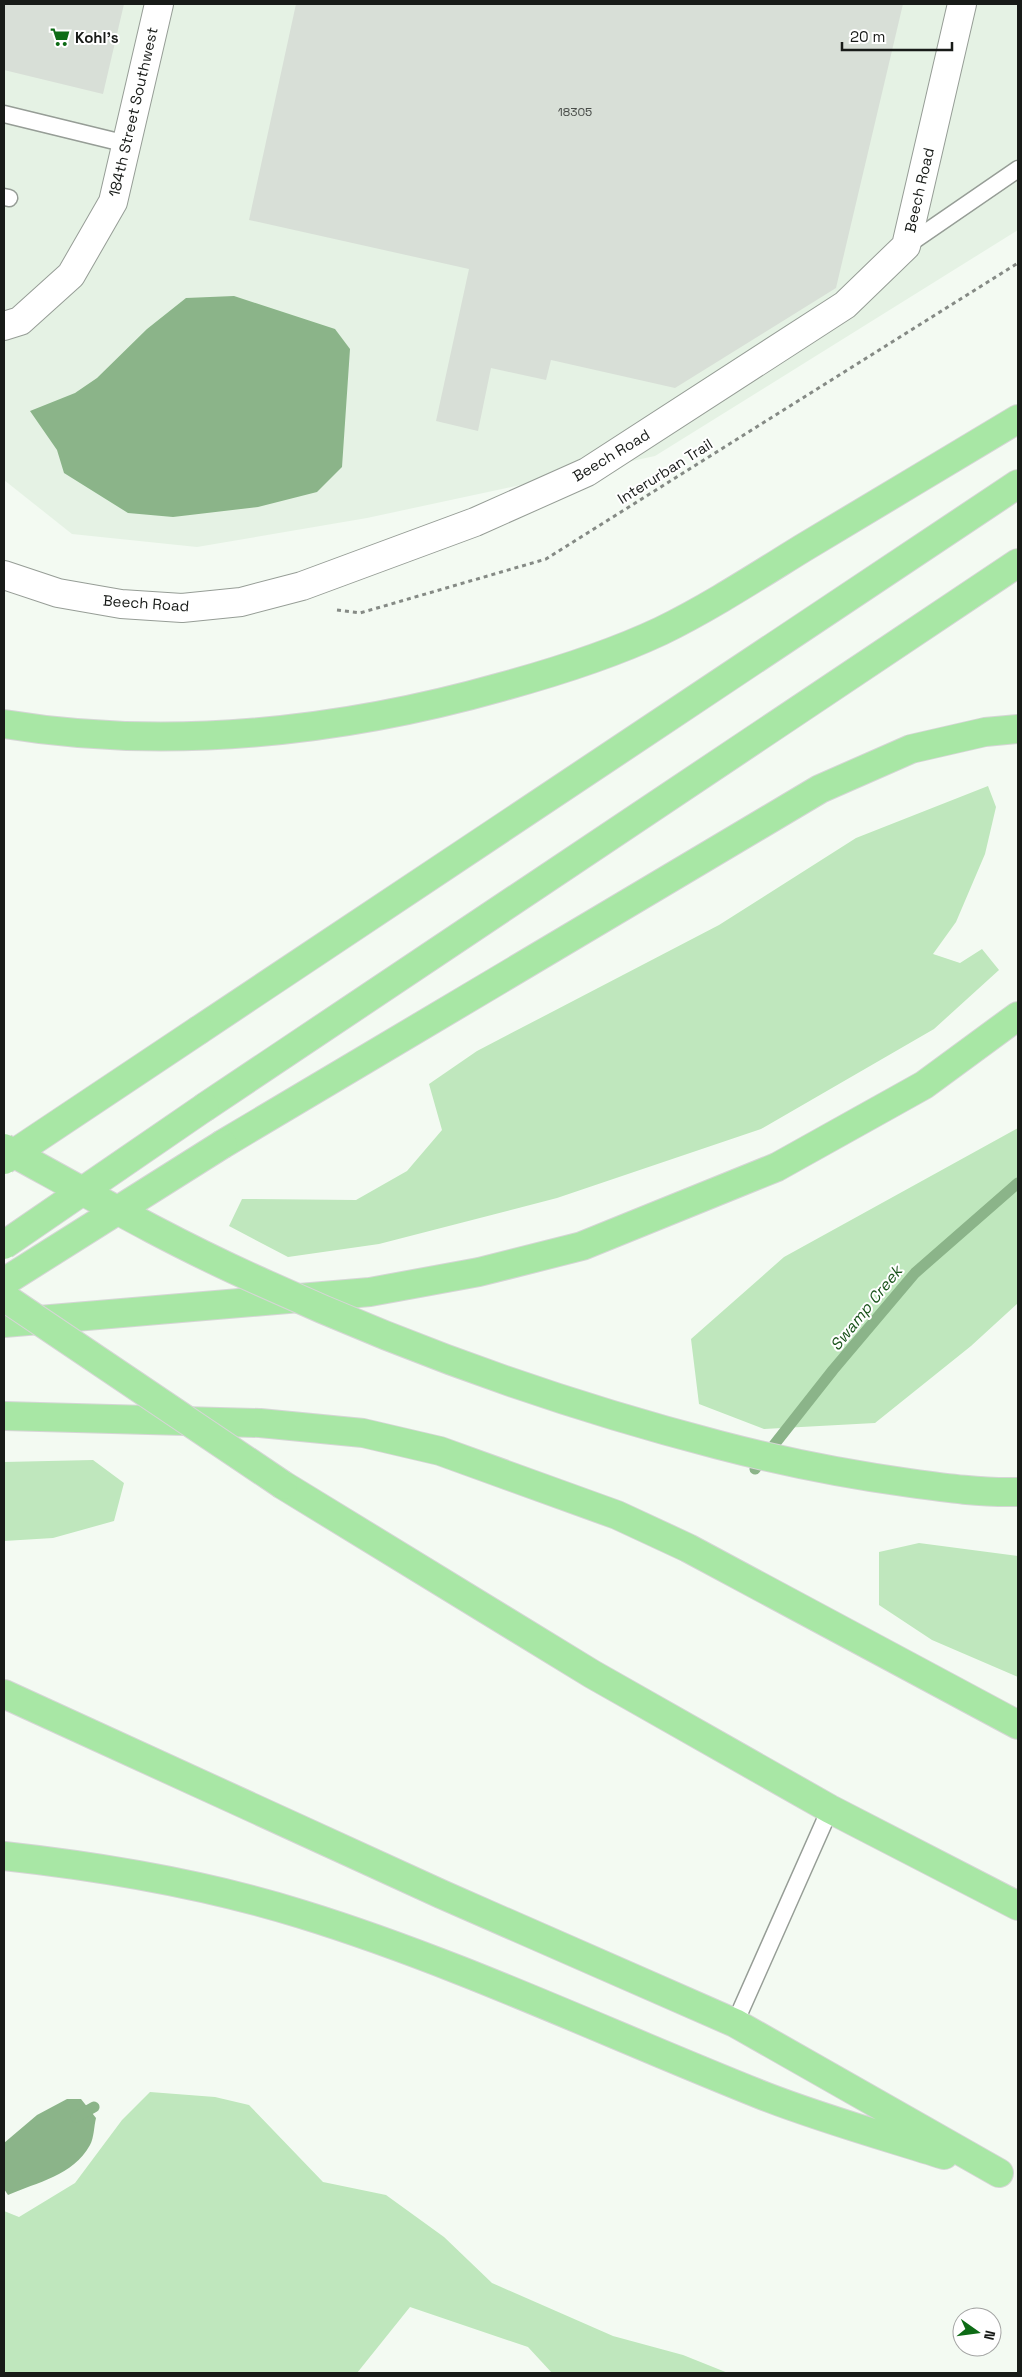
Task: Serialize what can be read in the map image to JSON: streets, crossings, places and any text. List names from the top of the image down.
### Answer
{
  "streets": {
    "street": ["184th Street Southwest", "Beech Road"],
    "path": ["Interurban Trail"]
  },
  "crossings": [
    ["Beech Road", "Interurban Trail"]
  ],
  "water": ["Swamp Creek"],
  "places": {
    "supermarket": ["Kohl's"]
  },
  "house_numbers": ["18305"],
  "scale_bar": "20 m",
  "north": "right"
}
